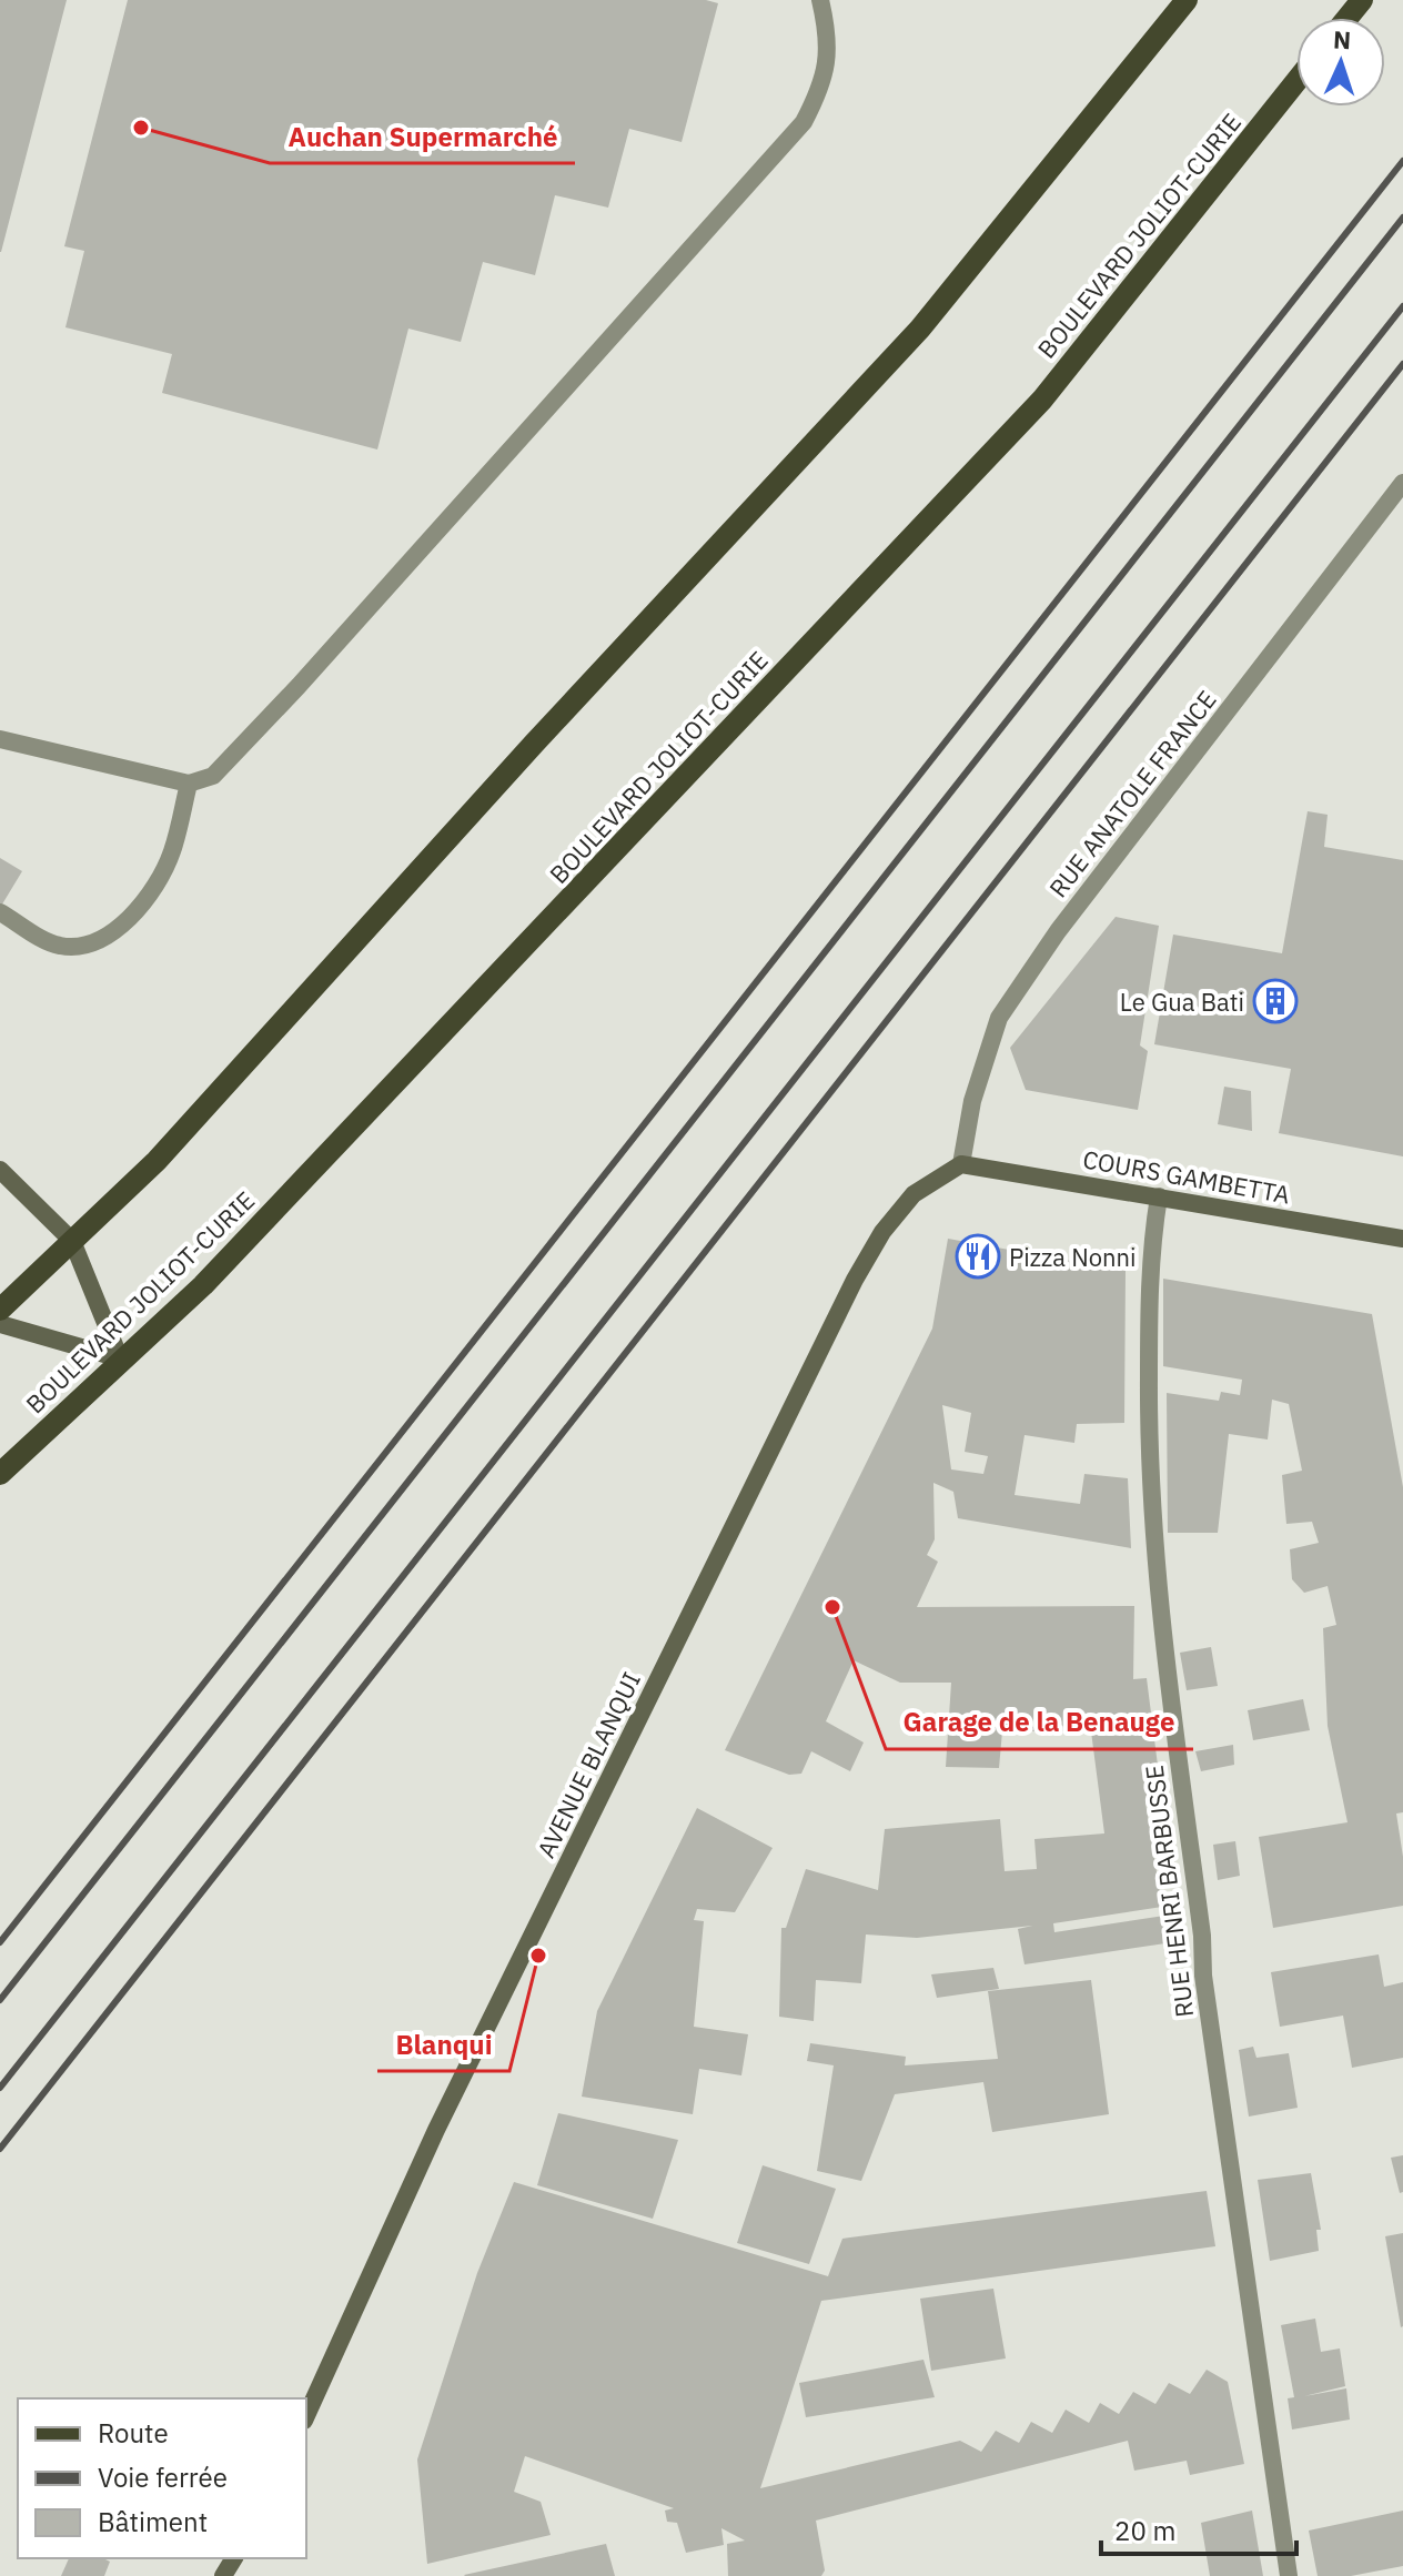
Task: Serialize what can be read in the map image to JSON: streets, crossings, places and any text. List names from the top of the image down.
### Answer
{
  "streets": {
    "main road": ["BOULEVARD JOLIOT-CURIE"],
    "street": [
      "RUE ANATOLE FRANCE",
      "COURS GAMBETTA",
      "AVENUE BLANQUI",
      "RUE HENRI BARBUSSE"
    ]
  },
  "crossings": [
    ["RUE ANATOLE FRANCE", "COURS GAMBETTA"],
    ["RUE ANATOLE FRANCE", "AVENUE BLANQUI"],
    ["COURS GAMBETTA", "AVENUE BLANQUI"],
    ["COURS GAMBETTA", "RUE HENRI BARBUSSE"]
  ],
  "places": {
    "other": ["Auchan Supermarché", "Garage de la Benauge", "Blanqui"],
    "building": ["Le Gua Bati"],
    "restaurant": ["Pizza Nonni"]
  },
  "legend": ["Route", "Voie ferrée", "Bâtiment"],
  "scale_bar": "20 m",
  "north": "top"
}
